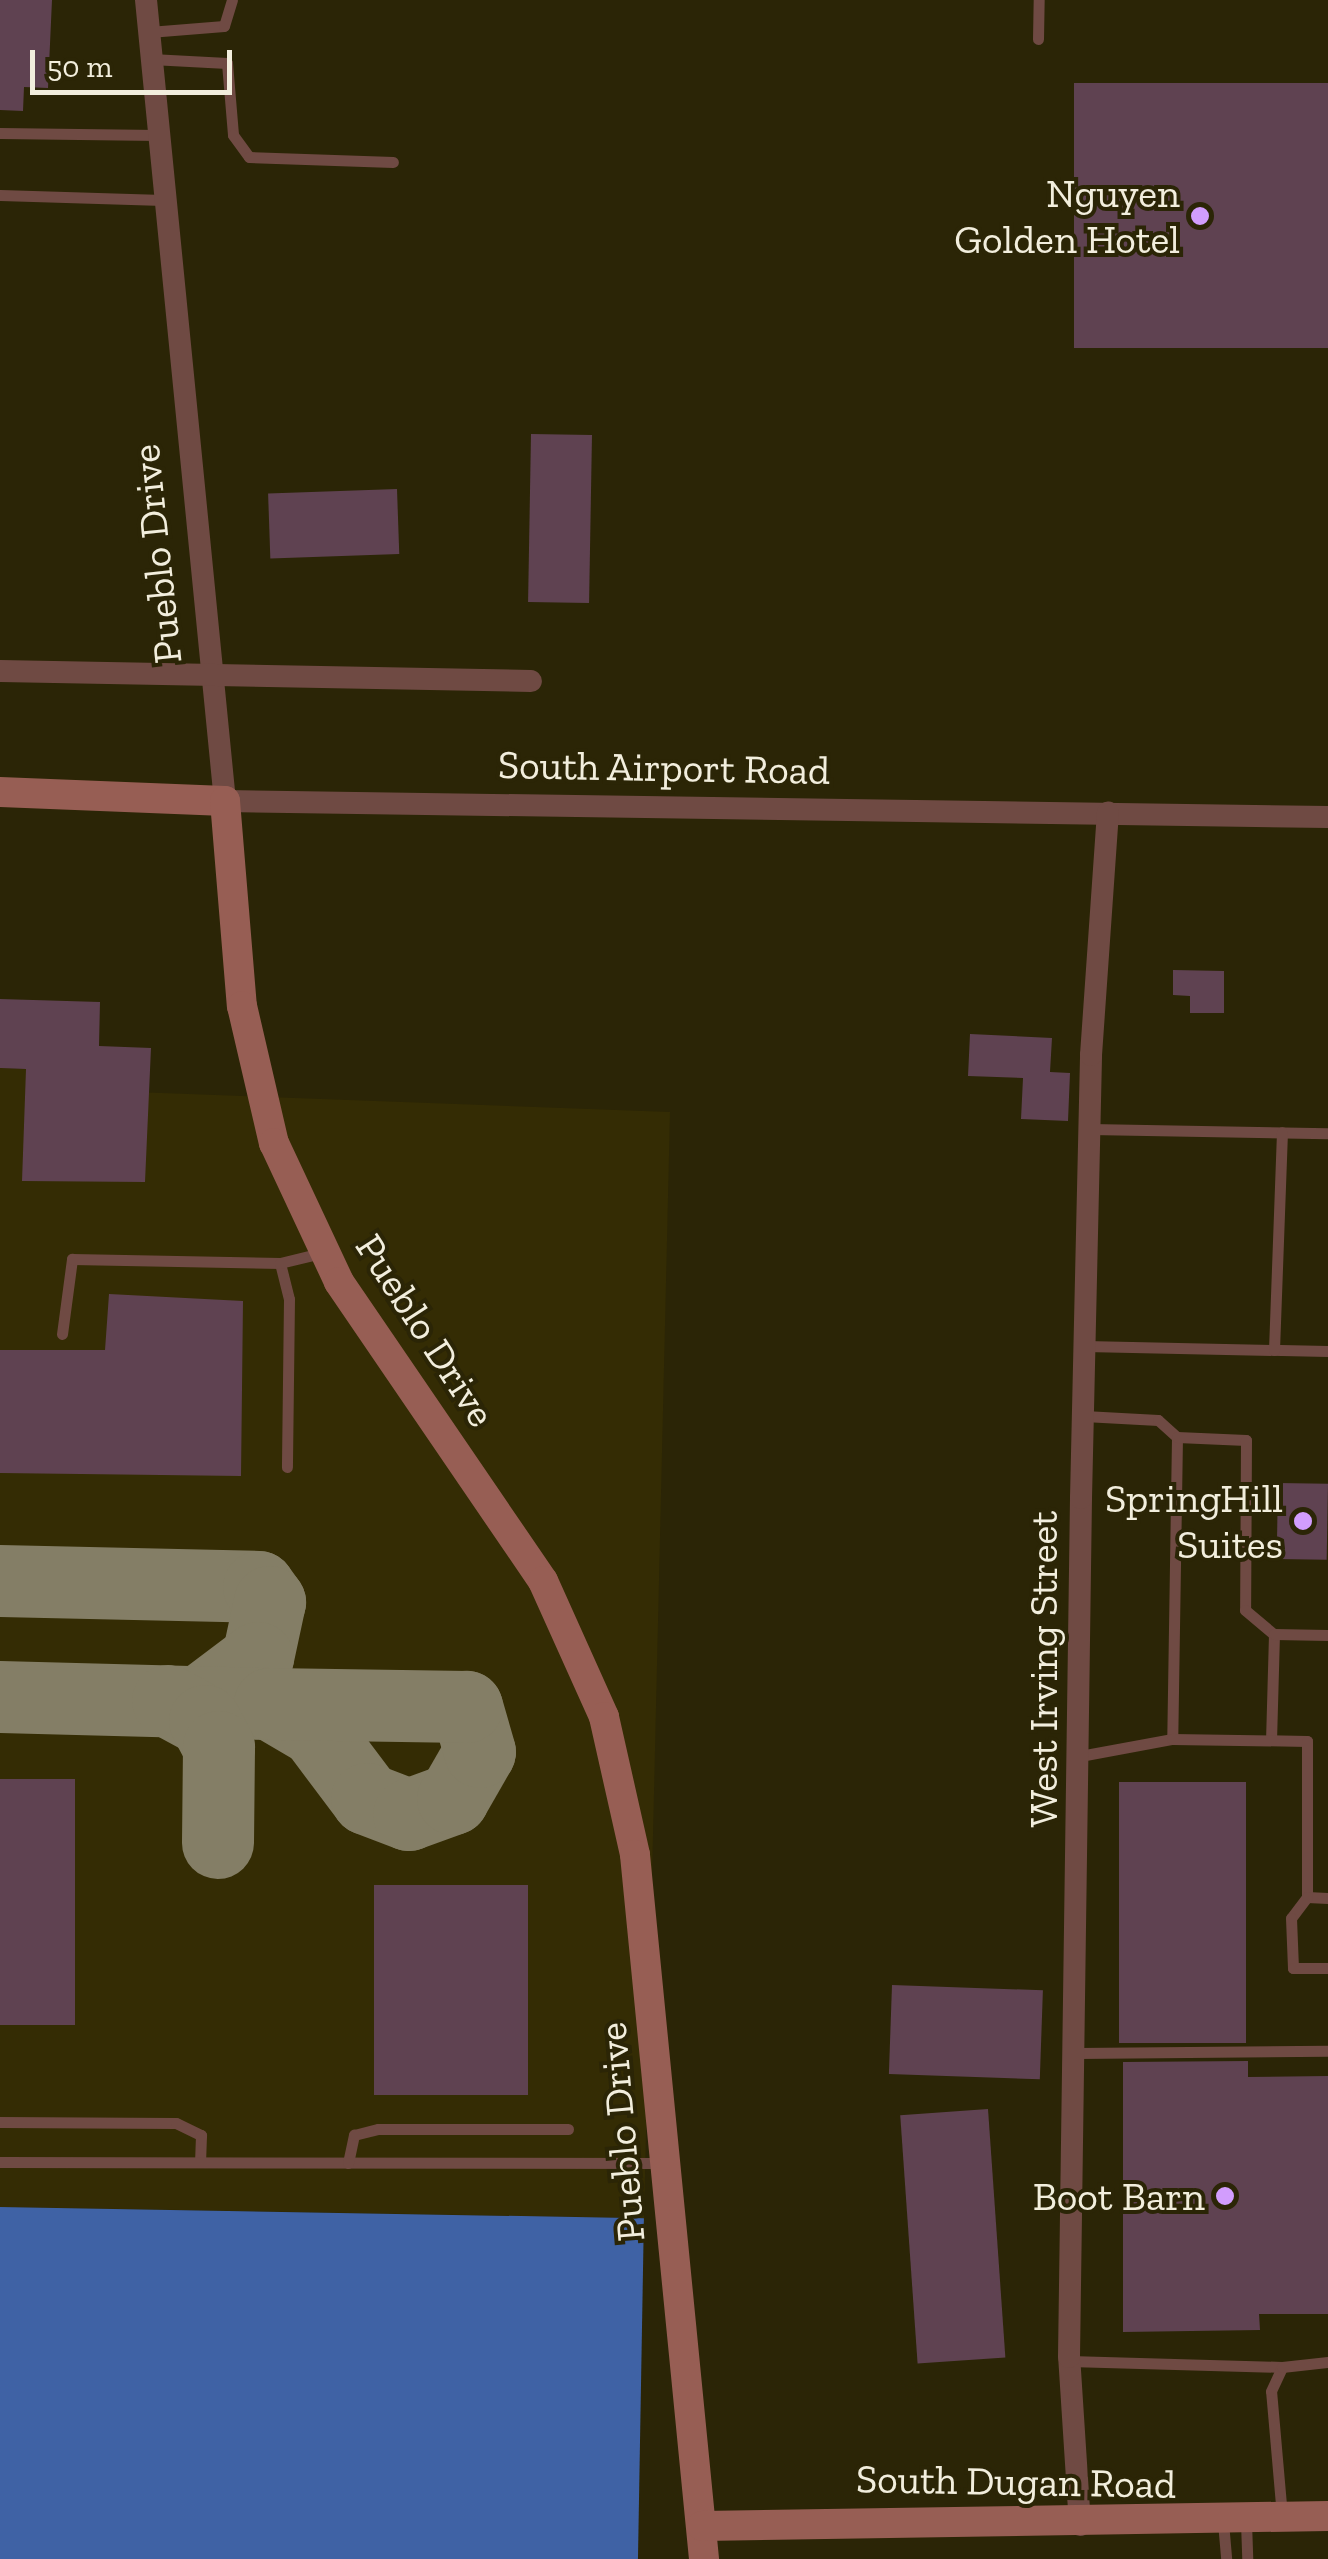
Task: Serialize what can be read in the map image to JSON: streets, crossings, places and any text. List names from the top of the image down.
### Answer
{
  "streets": {
    "street": [
      "Pueblo Drive",
      "South Airport Road",
      "West Irving Street",
      "South Dugan Road"
    ]
  },
  "crossings": [
    ["Pueblo Drive", "South Airport Road"],
    ["Pueblo Drive", "South Dugan Road"],
    ["South Airport Road", "West Irving Street"],
    ["West Irving Street", "South Dugan Road"]
  ],
  "places": ["Nguyen Golden Hotel", "SpringHill Suites", "Boot Barn"],
  "scale_bar": "50 m"
}
